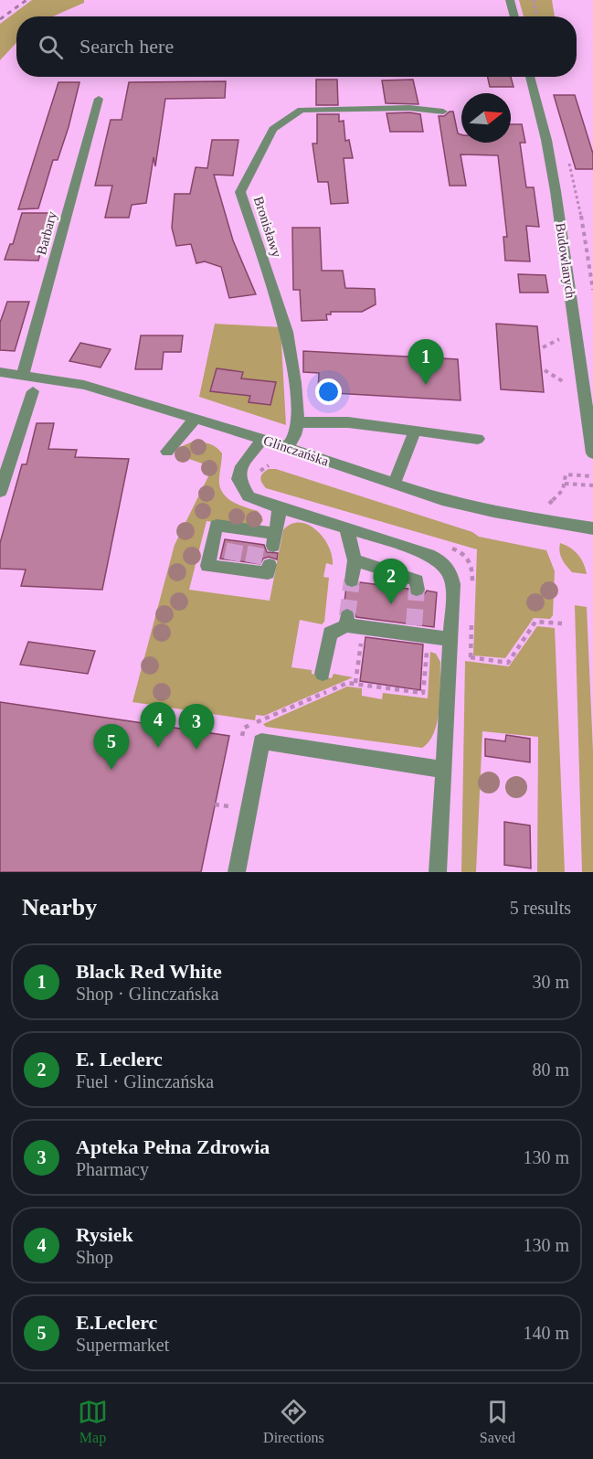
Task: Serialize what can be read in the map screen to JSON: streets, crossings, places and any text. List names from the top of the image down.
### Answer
{
  "streets": {
    "street": [
      "Bronisławy",
      "Barbary",
      "Budowlanych",
      "Glinczańska"
    ]
  },
  "crossings": [
    ["Bronisławy", "Glinczańska"],
    ["Barbary", "Glinczańska"]
  ],
  "north": "right",
  "page": {
    "search": "Search here",
    "pins": [
      "1",
      "2",
      "4",
      "3",
      "5"
    ],
    "heading": ["Nearby", "5 results"],
    "list": [
      {
        "mark": "1",
        "name": "Black Red White",
        "note": "Shop · Glinczańska",
        "value": "30 m"
      },
      {
        "mark": "2",
        "name": "E. Leclerc",
        "note": "Fuel · Glinczańska",
        "value": "80 m"
      },
      {
        "mark": "3",
        "name": "Apteka Pełna Zdrowia",
        "note": "Pharmacy",
        "value": "130 m"
      },
      {
        "mark": "4",
        "name": "Rysiek",
        "note": "Shop",
        "value": "130 m"
      },
      {
        "mark": "5",
        "name": "E.Leclerc",
        "note": "Supermarket",
        "value": "140 m"
      }
    ],
    "nav": ["Map", "Directions", "Saved"]
  }
}
